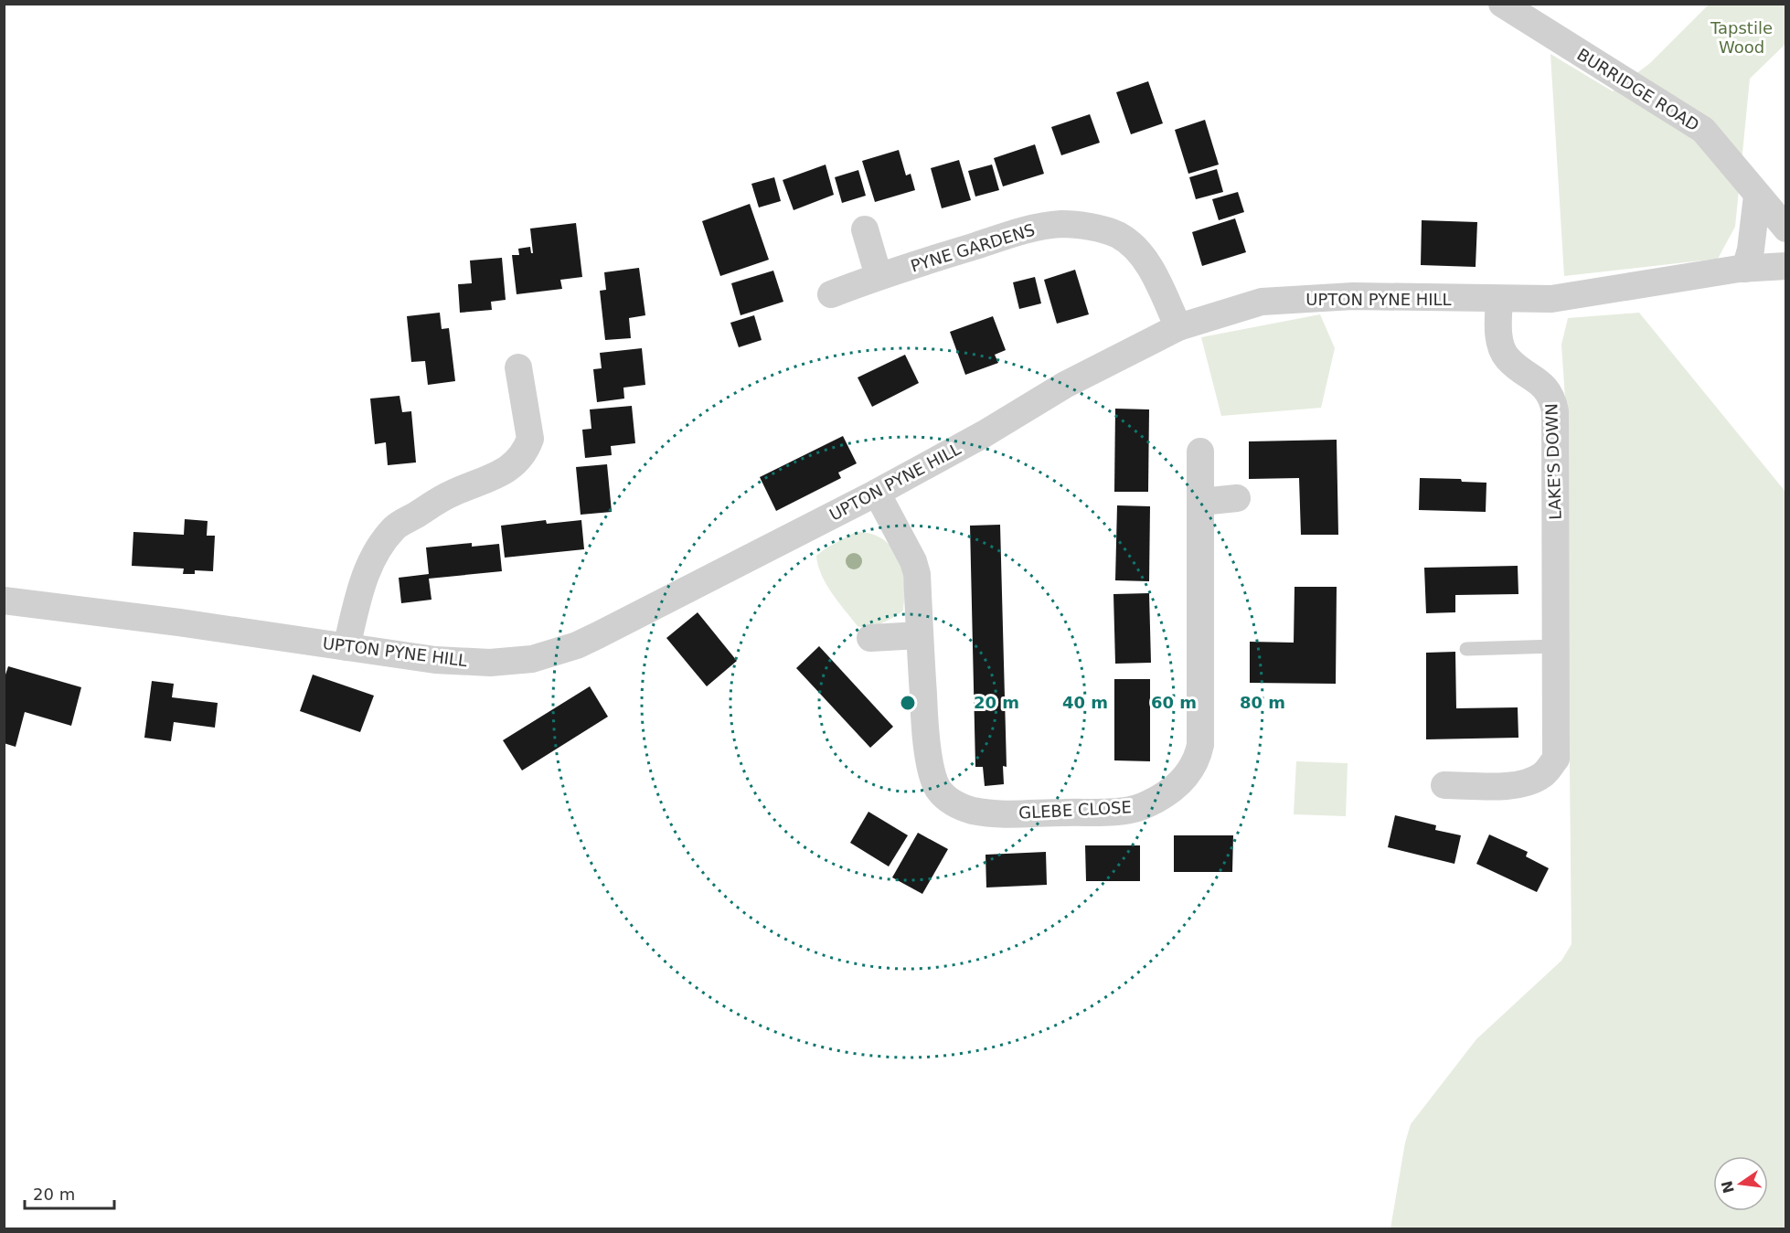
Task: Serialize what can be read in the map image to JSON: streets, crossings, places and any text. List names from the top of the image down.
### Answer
{
  "streets": {
    "street": [
      "BURRIDGE ROAD",
      "PYNE GARDENS",
      "UPTON PYNE HILL",
      "LAKE'S DOWN",
      "GLEBE CLOSE"
    ]
  },
  "crossings": [
    ["PYNE GARDENS", "UPTON PYNE HILL"],
    ["UPTON PYNE HILL", "LAKE'S DOWN"],
    ["UPTON PYNE HILL", "GLEBE CLOSE"]
  ],
  "parks": ["Tapstile Wood"],
  "scale_bar": "20 m",
  "north": "left",
  "rings": [
    "20 m",
    "40 m",
    "60 m",
    "80 m"
  ]
}
